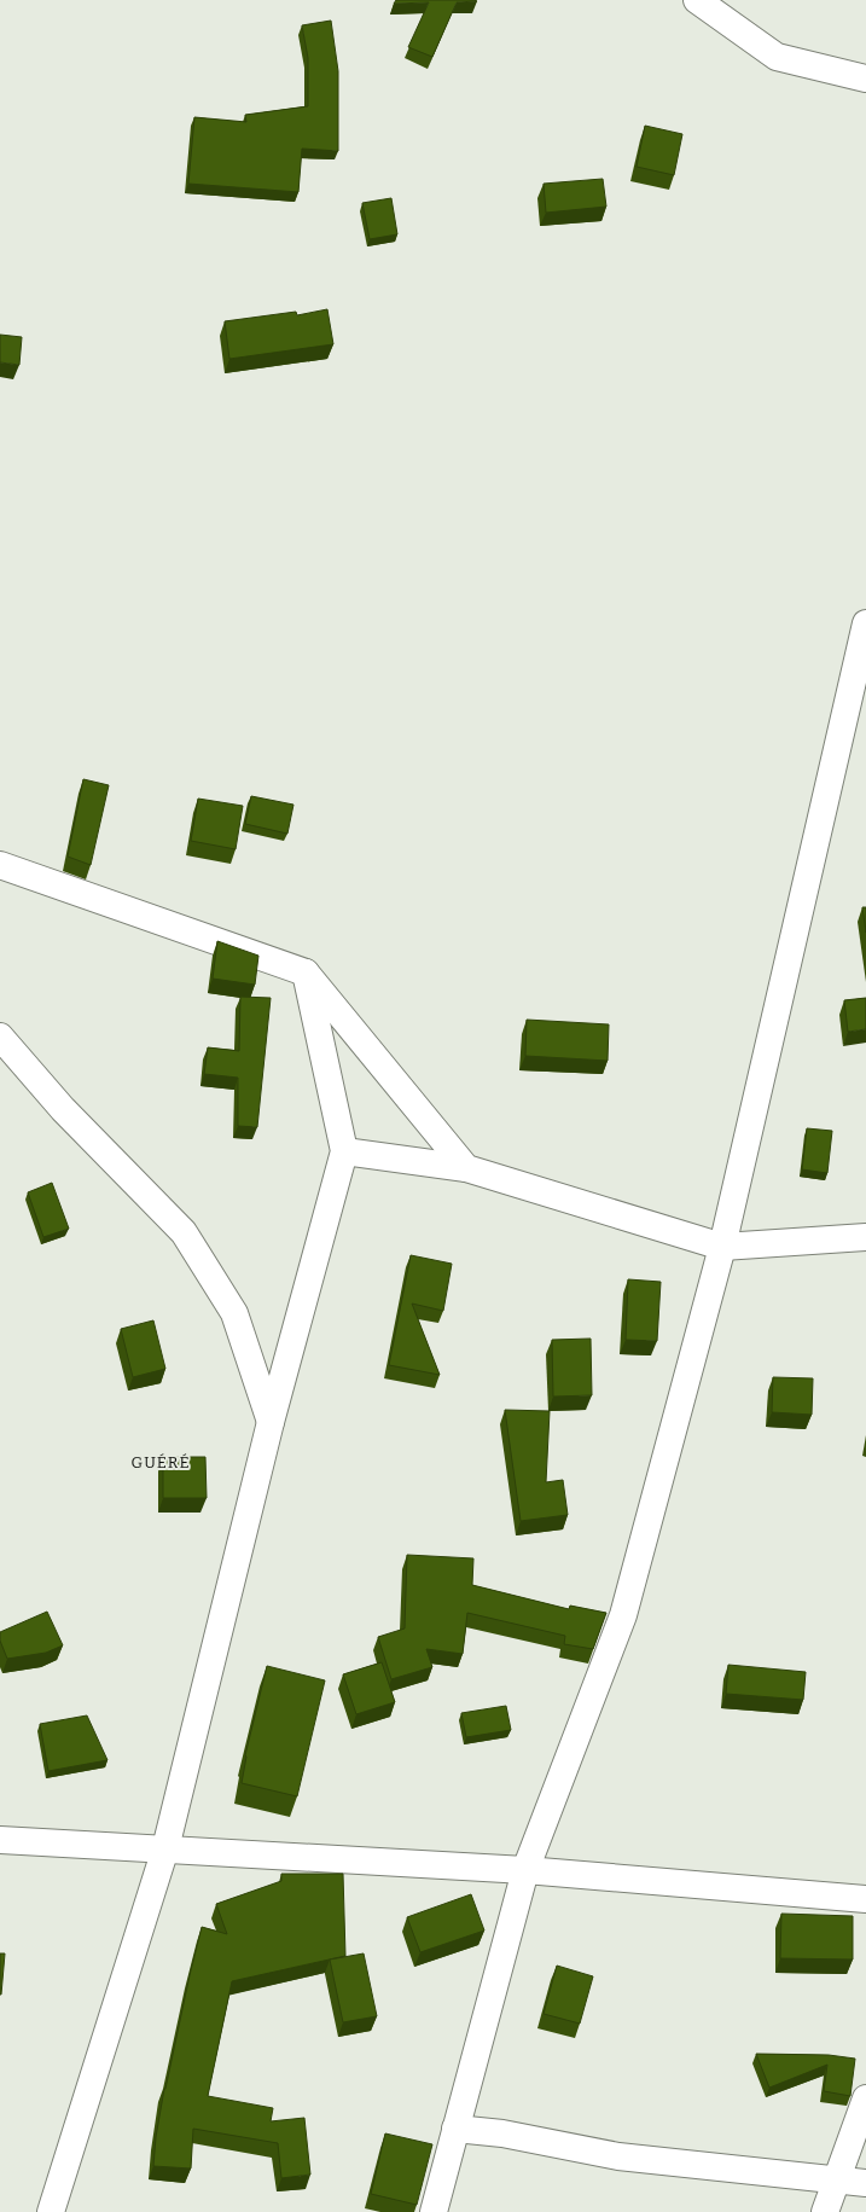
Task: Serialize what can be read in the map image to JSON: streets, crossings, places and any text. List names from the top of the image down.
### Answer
{
  "districts": ["GUÉRÉ"]
}
